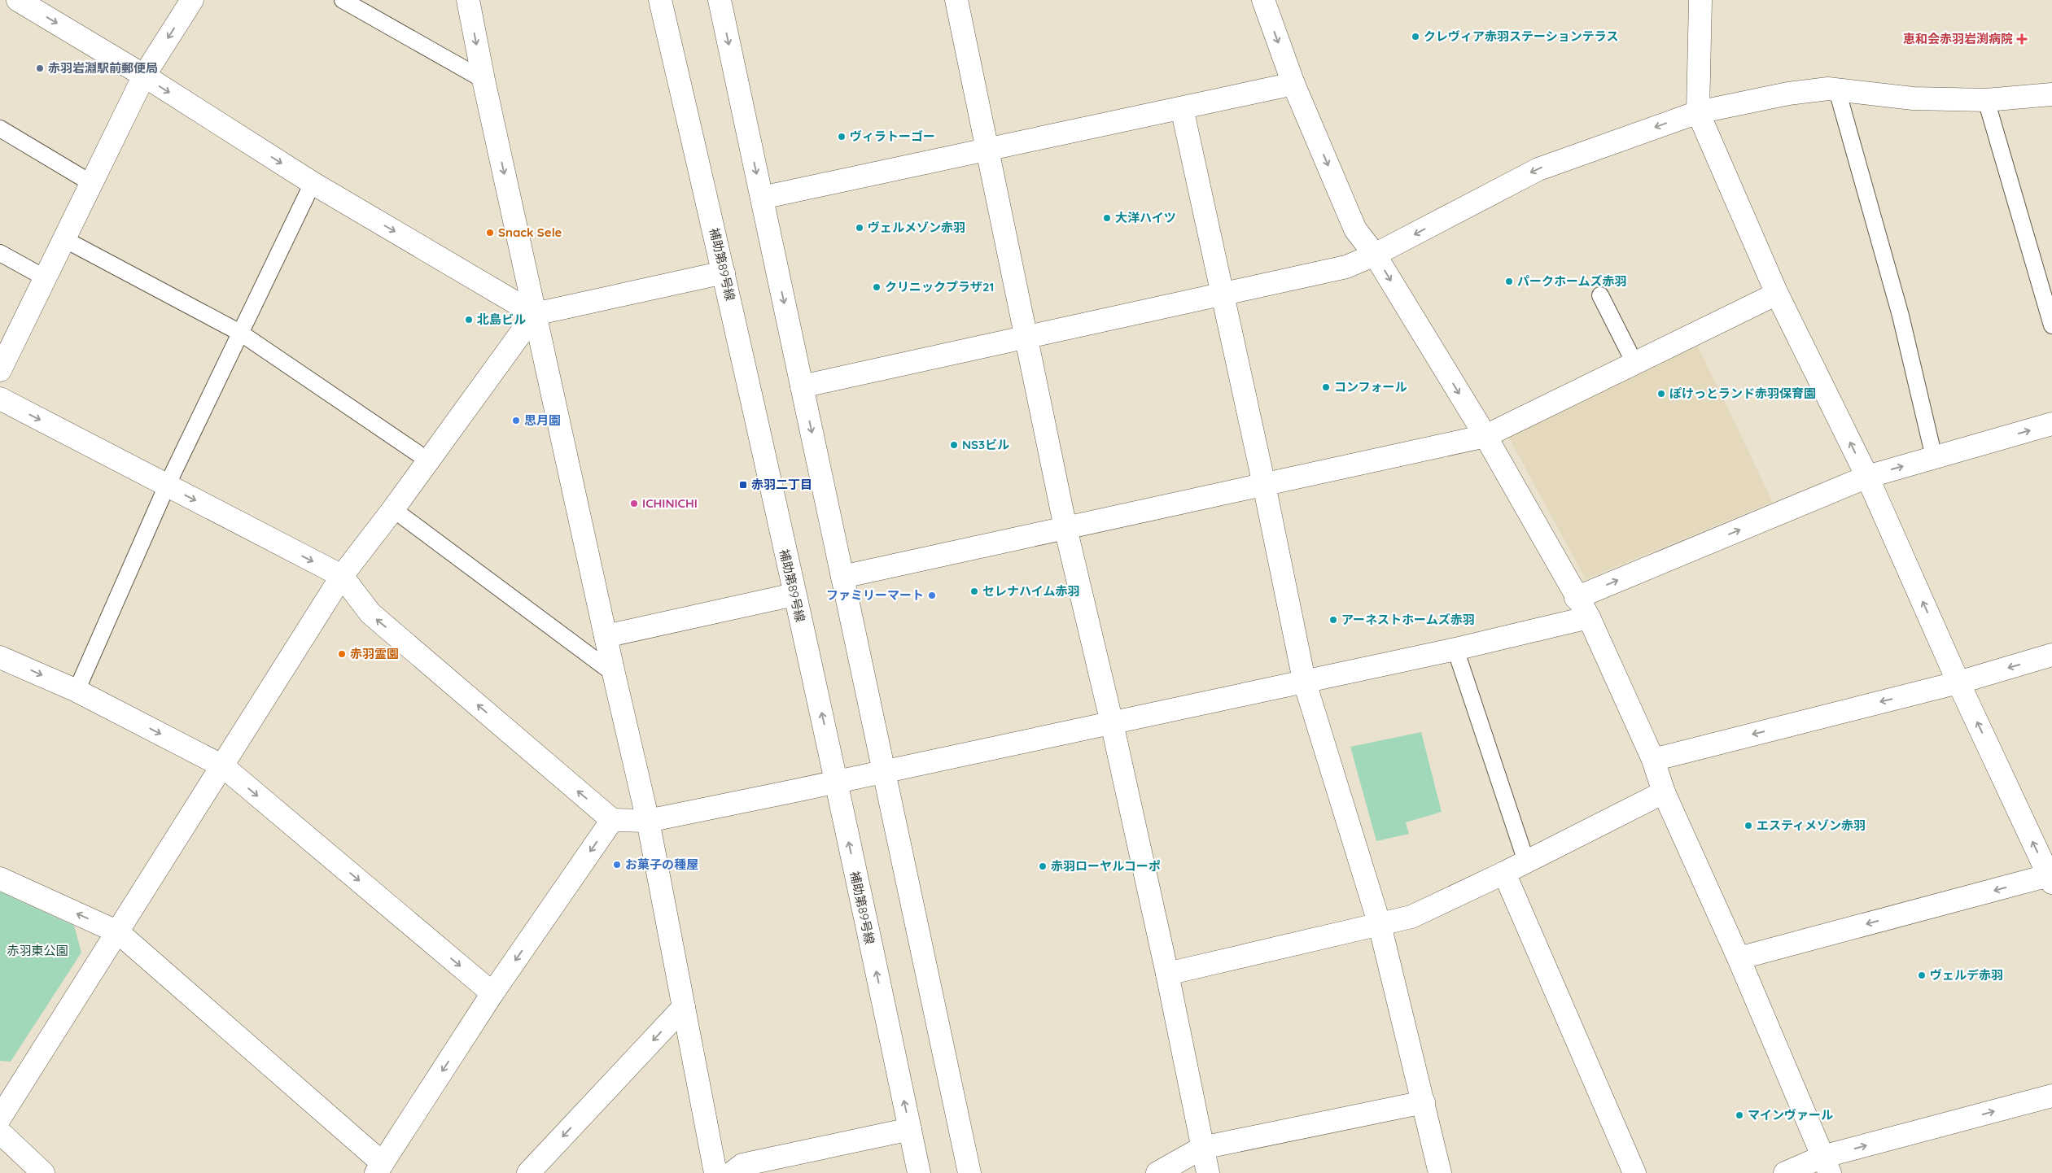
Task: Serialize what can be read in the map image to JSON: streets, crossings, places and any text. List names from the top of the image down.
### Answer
{
  "streets": {
    "street": ["補助第89号線"]
  },
  "parks": ["赤羽東公園"],
  "places": {
    "other": [
      "クレヴィア赤羽ステーションテラス",
      "赤羽岩淵駅前郵便局",
      "ヴィラトーゴー",
      "大洋ハイツ",
      "ヴェルメゾン赤羽",
      "Snack Sele",
      "パークホームズ赤羽",
      "クリニックプラザ21",
      "北島ビル",
      "コンフォール",
      "ぽけっとランド赤羽保育園",
      "思月園",
      "NS3ビル",
      "ICHINICHI",
      "セレナハイム赤羽",
      "ファミリーマート",
      "アーネストホームズ赤羽",
      "赤羽霊園",
      "エスティメゾン赤羽",
      "お菓子の種屋",
      "赤羽ローヤルコーポ",
      "ヴェルデ赤羽",
      "マインヴァール"
    ],
    "health": ["恵和会赤羽岩渕病院"],
    "transit": ["赤羽二丁目"]
  }
}
